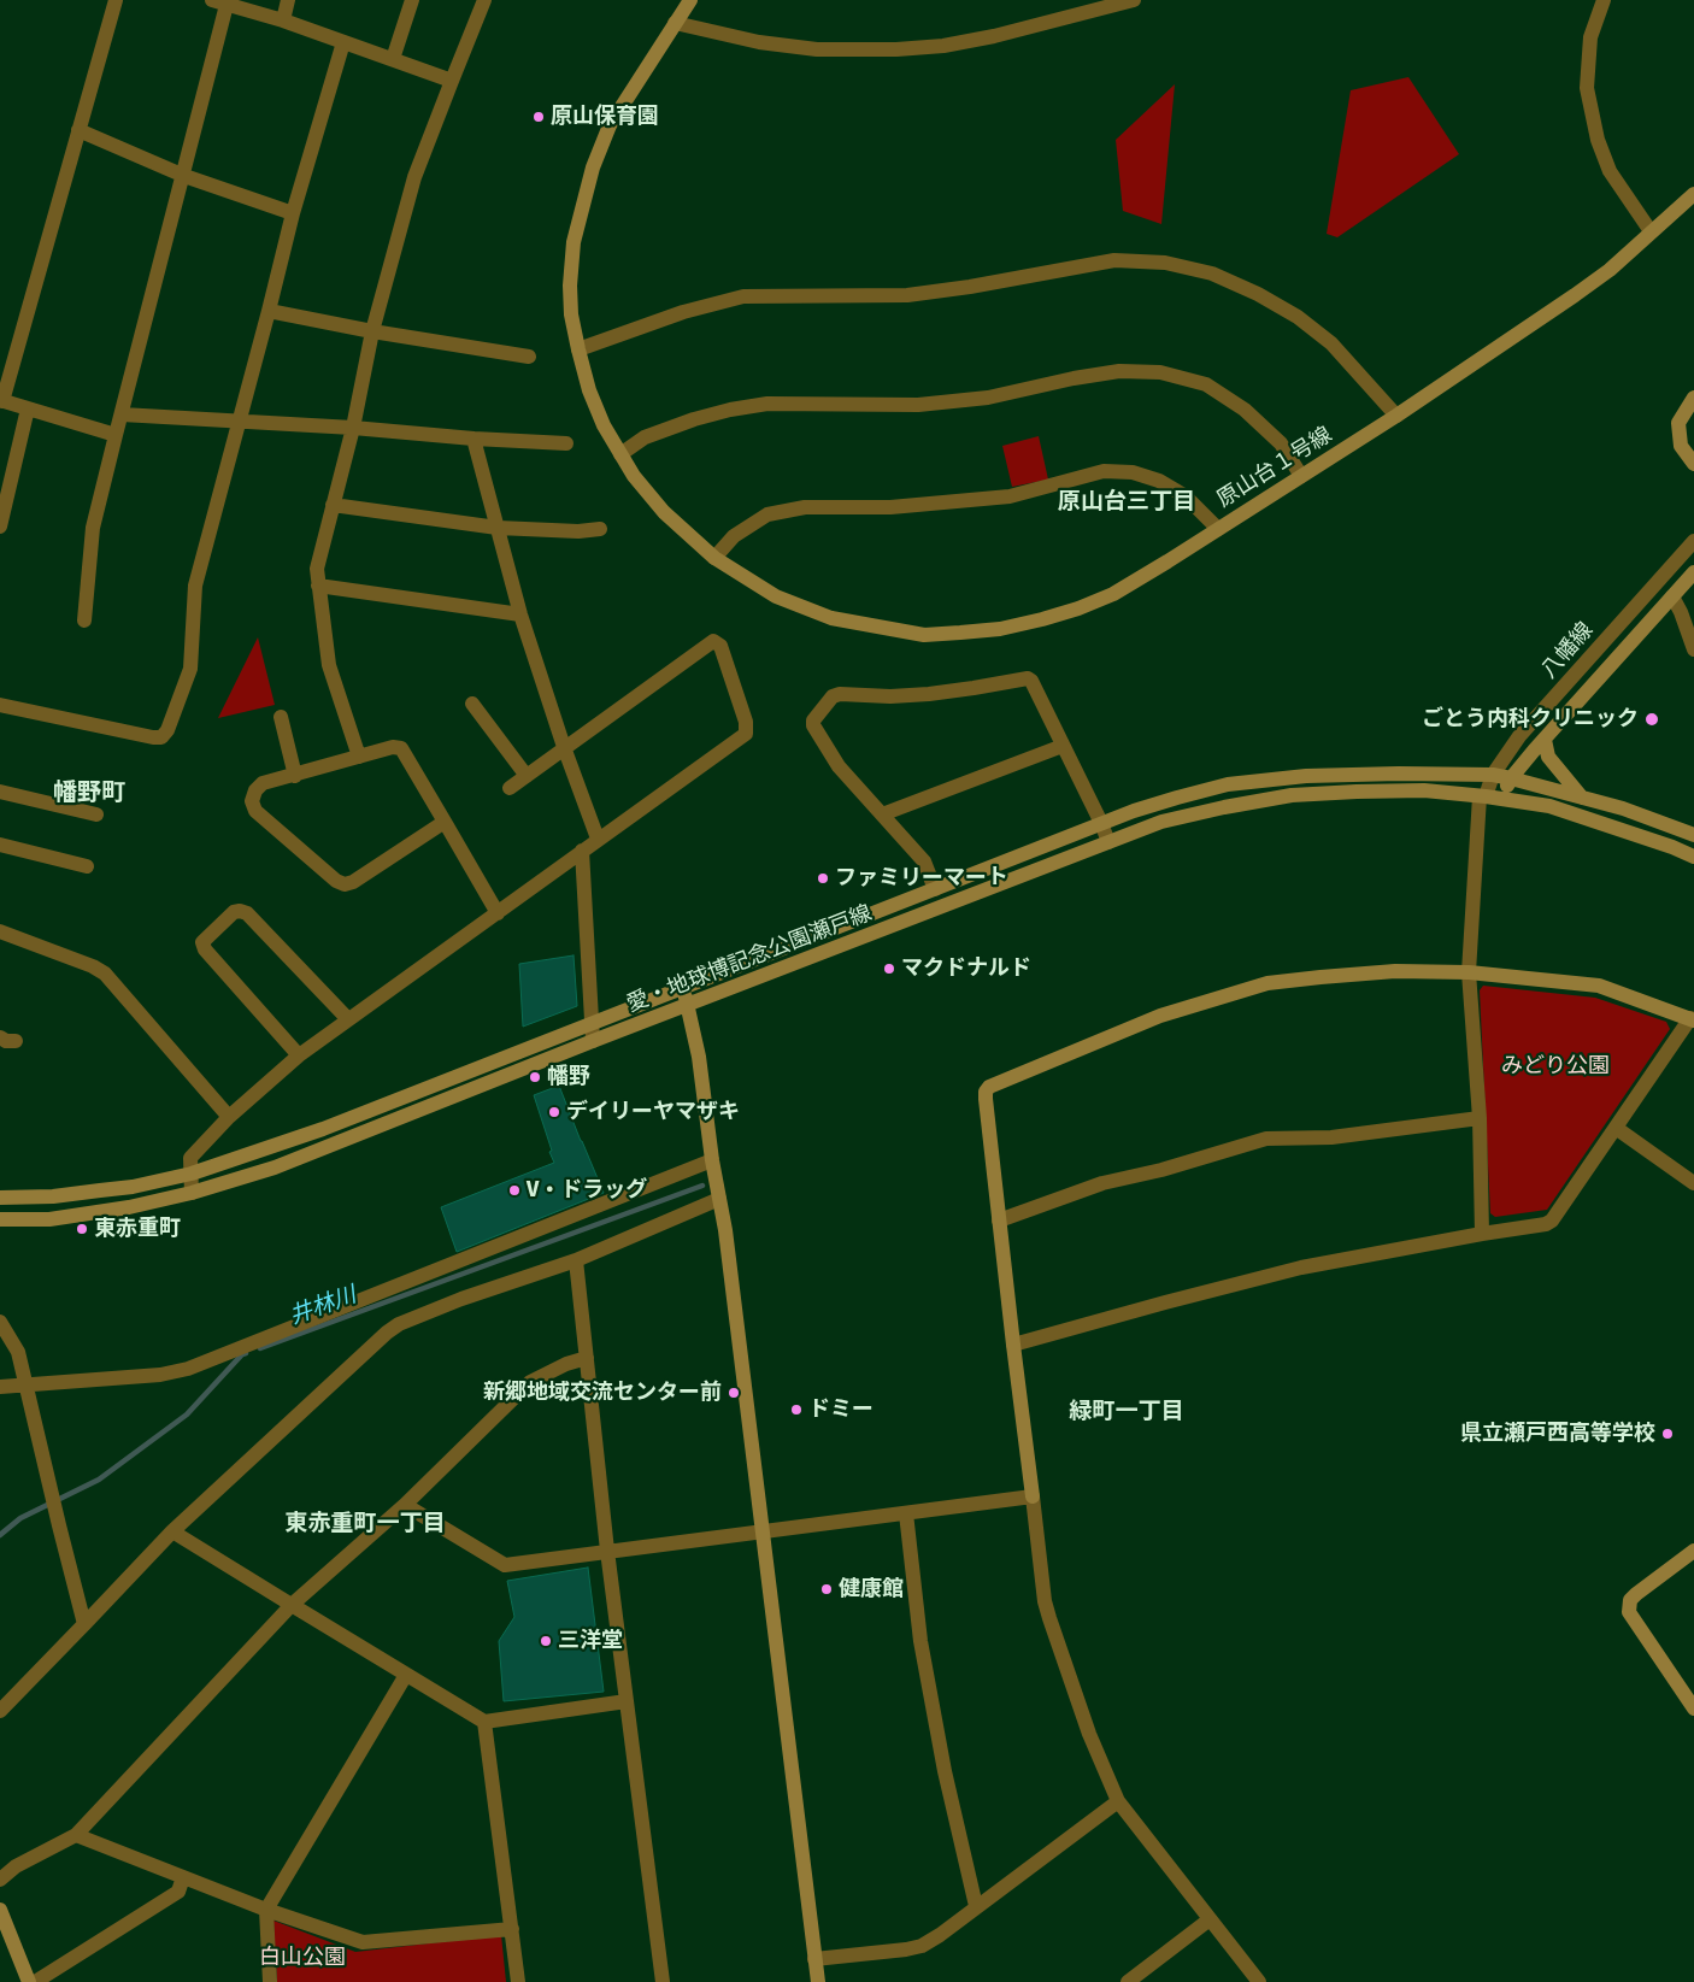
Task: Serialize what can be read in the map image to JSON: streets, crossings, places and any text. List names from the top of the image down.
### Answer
{
  "streets": {
    "street": ["原山台１号線", "八幡線", "愛・地球博記念公園瀬戸線"]
  },
  "crossings": [
    ["八幡線", "愛・地球博記念公園瀬戸線"]
  ],
  "districts": [
    "原山台三丁目",
    "幡野町",
    "緑町一丁目",
    "東赤重町一丁目"
  ],
  "water": ["井林川"],
  "parks": ["みどり公園", "白山公園"],
  "places": [
    "原山保育園",
    "ごとう内科クリニック",
    "ファミリーマート",
    "マクドナルド",
    "幡野",
    "デイリーヤマザキ",
    "V・ドラッグ",
    "東赤重町",
    "新郷地域交流センター前",
    "ドミー",
    "県立瀬戸西高等学校",
    "健康館",
    "三洋堂"
  ]
}
